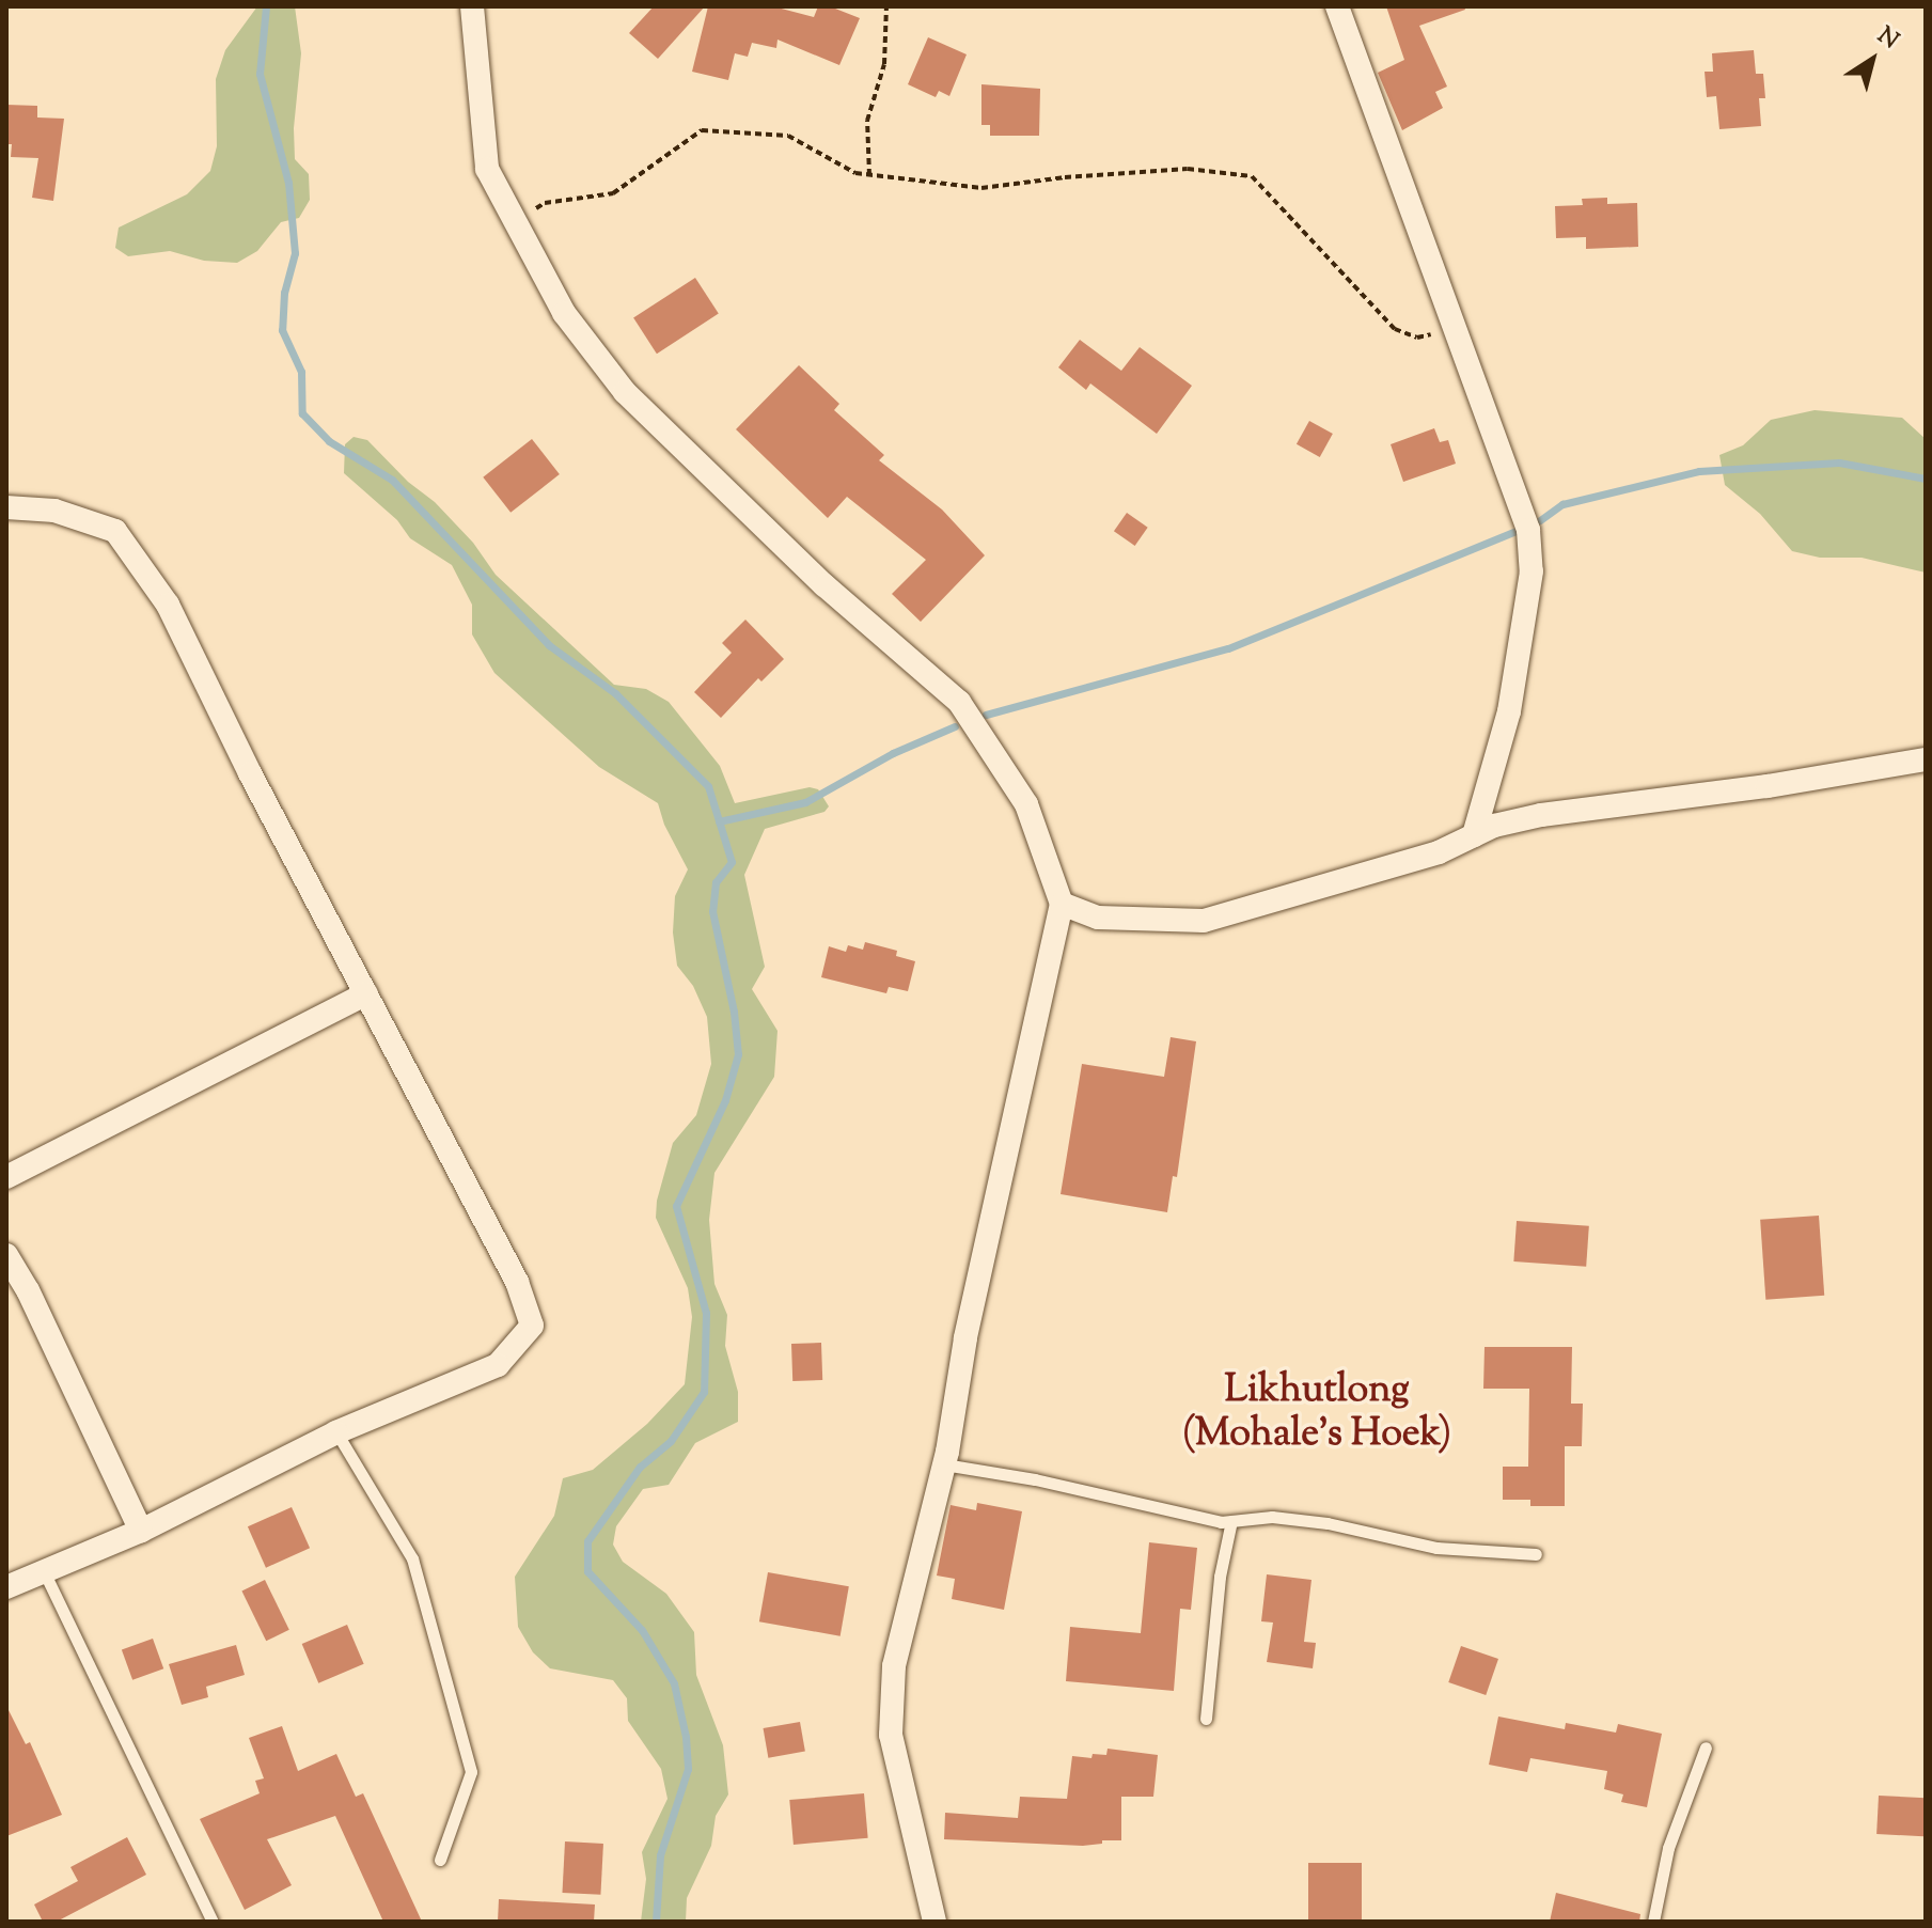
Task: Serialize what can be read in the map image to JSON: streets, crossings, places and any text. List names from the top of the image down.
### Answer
{
  "districts": ["Likhutlong (Mohale's Hoek)"],
  "north": "top right"
}
